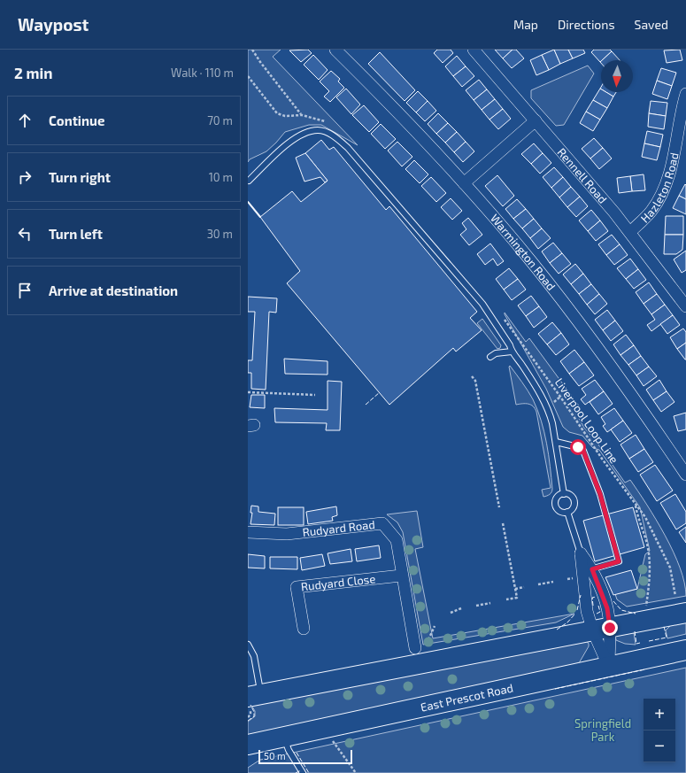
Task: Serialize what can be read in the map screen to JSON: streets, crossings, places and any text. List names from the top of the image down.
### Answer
{
  "streets": {
    "highway": ["East Prescot Road"],
    "street": [
      "Rennell Road",
      "Hazleton Road",
      "Warmington Road",
      "Rudyard Road",
      "Rudyard Close"
    ],
    "path": ["Liverpool Loop Line"]
  },
  "crossings": [
    ["Rennell Road", "Hazleton Road"],
    ["Rudyard Road", "Rudyard Close"]
  ],
  "parks": ["Springfield Park"],
  "scale_bar": "50 m",
  "north": "bottom",
  "page": {
    "header": "Waypost",
    "nav": ["Map", "Directions", "Saved"],
    "heading": ["2 min", "Walk · 110 m"],
    "list": [
      ["Continue", "70 m"],
      ["Turn right", "10 m"],
      ["Turn left", "30 m"],
      "Arrive at destination"
    ],
    "map_buttons": ["+", "−"],
    "scale": "50 m"
  }
}
